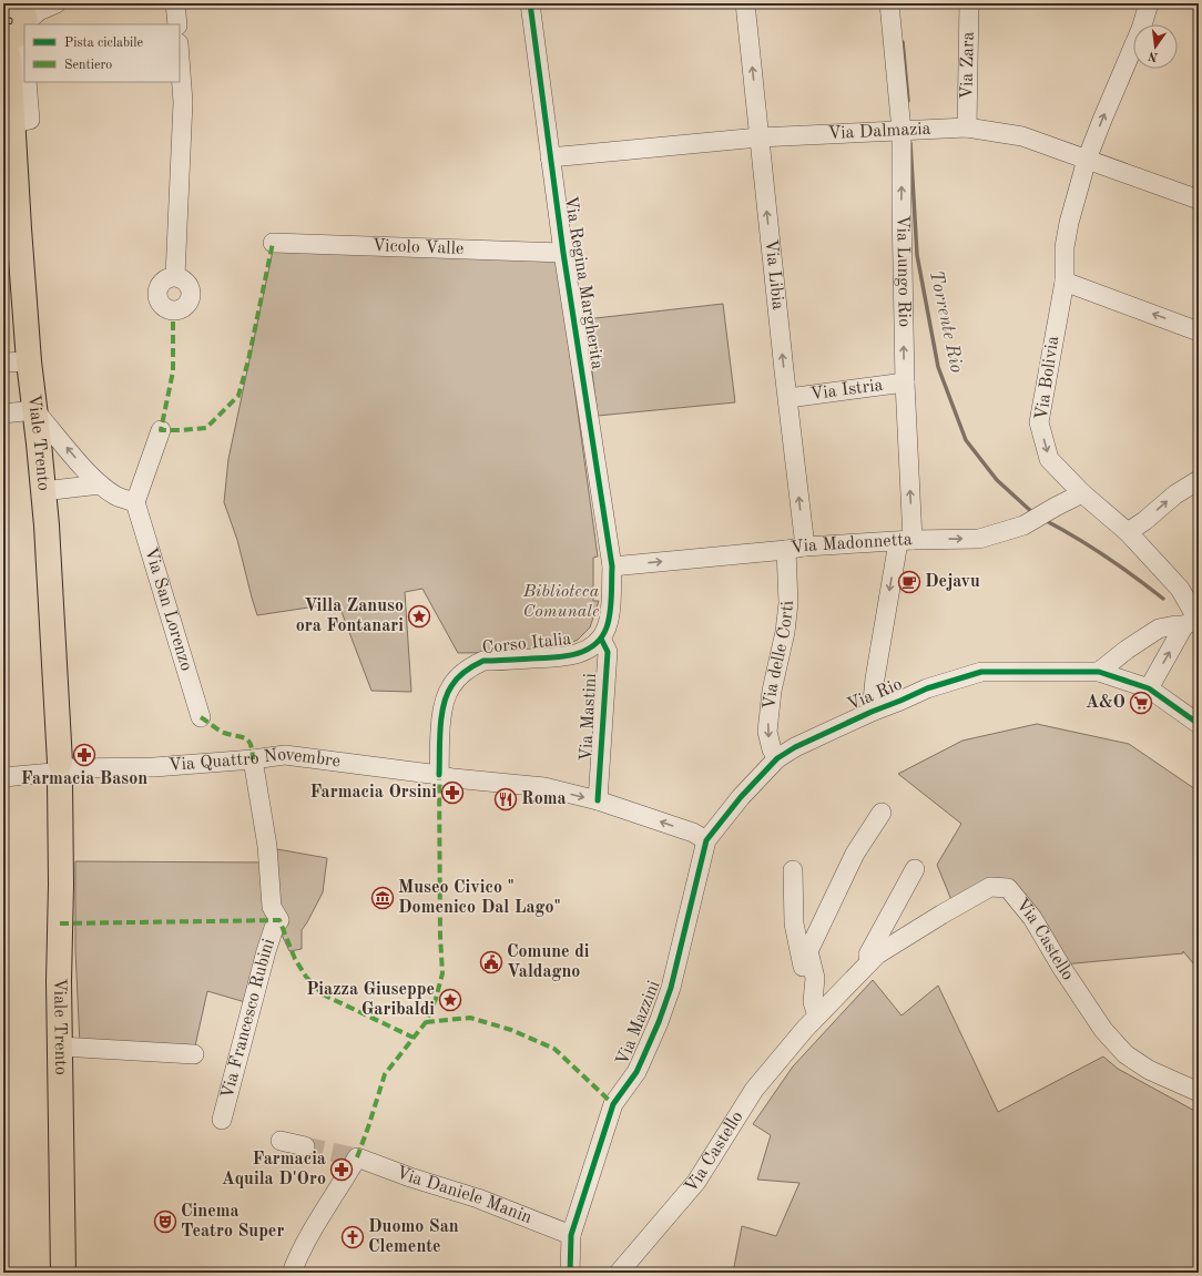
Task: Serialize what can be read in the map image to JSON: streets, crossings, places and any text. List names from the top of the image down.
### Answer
{
  "streets": {
    "main road": ["Viale Trento"],
    "street": [
      "Via Zara",
      "Via Dalmazia",
      "Vicolo Valle",
      "Via Lungo Rio",
      "Via Libia",
      "Via Regina Margherita",
      "Via Bolivia",
      "Via Istria",
      "Via Madonnetta",
      "Via San Lorenzo",
      "Corso Italia",
      "Via delle Corti",
      "Via Rio",
      "Via Mastini",
      "Via Quattro Novembre",
      "Via Castello",
      "Via Francesco Rubini",
      "Via Mazzini",
      "Via Daniele Manin"
    ]
  },
  "crossings": [
    ["Via Zara", "Via Dalmazia"],
    ["Via Dalmazia", "Via Lungo Rio"],
    ["Via Dalmazia", "Via Libia"],
    ["Via Dalmazia", "Via Regina Margherita"],
    ["Via Dalmazia", "Via Bolivia"],
    ["Vicolo Valle", "Via Regina Margherita"],
    ["Via Lungo Rio", "Via Istria"],
    ["Via Lungo Rio", "Via Madonnetta"],
    ["Via Lungo Rio", "Via Rio"],
    ["Via Libia", "Via Istria"],
    ["Via Libia", "Via Madonnetta"],
    ["Via Libia", "Via delle Corti"],
    ["Via Regina Margherita", "Via Madonnetta"],
    ["Via Bolivia", "Via Madonnetta"],
    ["Viale Trento", "Via Quattro Novembre"],
    ["Via Madonnetta", "Via delle Corti"],
    ["Corso Italia", "Via Mastini"],
    ["Corso Italia", "Via Quattro Novembre"],
    ["Via delle Corti", "Via Rio"],
    ["Via Rio", "Via Quattro Novembre"],
    ["Via Rio", "Via Mazzini"],
    ["Via Mastini", "Via Quattro Novembre"],
    ["Via Quattro Novembre", "Via Francesco Rubini"],
    ["Via Quattro Novembre", "Via Mazzini"],
    ["Via Mazzini", "Via Daniele Manin"]
  ],
  "one_way": ["Via Libia", "Via Madonnetta", "Via delle Corti"],
  "water": ["Torrente Rio"],
  "parks": ["Biblioteca Comunale"],
  "places": {
    "cafe": ["Dejavu"],
    "place": ["Villa Zanuso ora Fontanari", "Piazza Giuseppe Garibaldi"],
    "supermarket": ["A&O"],
    "pharmacy": ["Farmacia Bason", "Farmacia Orsini", "Farmacia Aquila D'Oro"],
    "restaurant": ["Roma"],
    "museum": ["Museo Civico \" Domenico Dal Lago\""],
    "public building": ["Comune di Valdagno"],
    "theatre": ["Cinema Teatro Super"],
    "church": ["Duomo San Clemente"]
  },
  "legend": ["Pista ciclabile", "Sentiero"],
  "north": "bottom"
}
